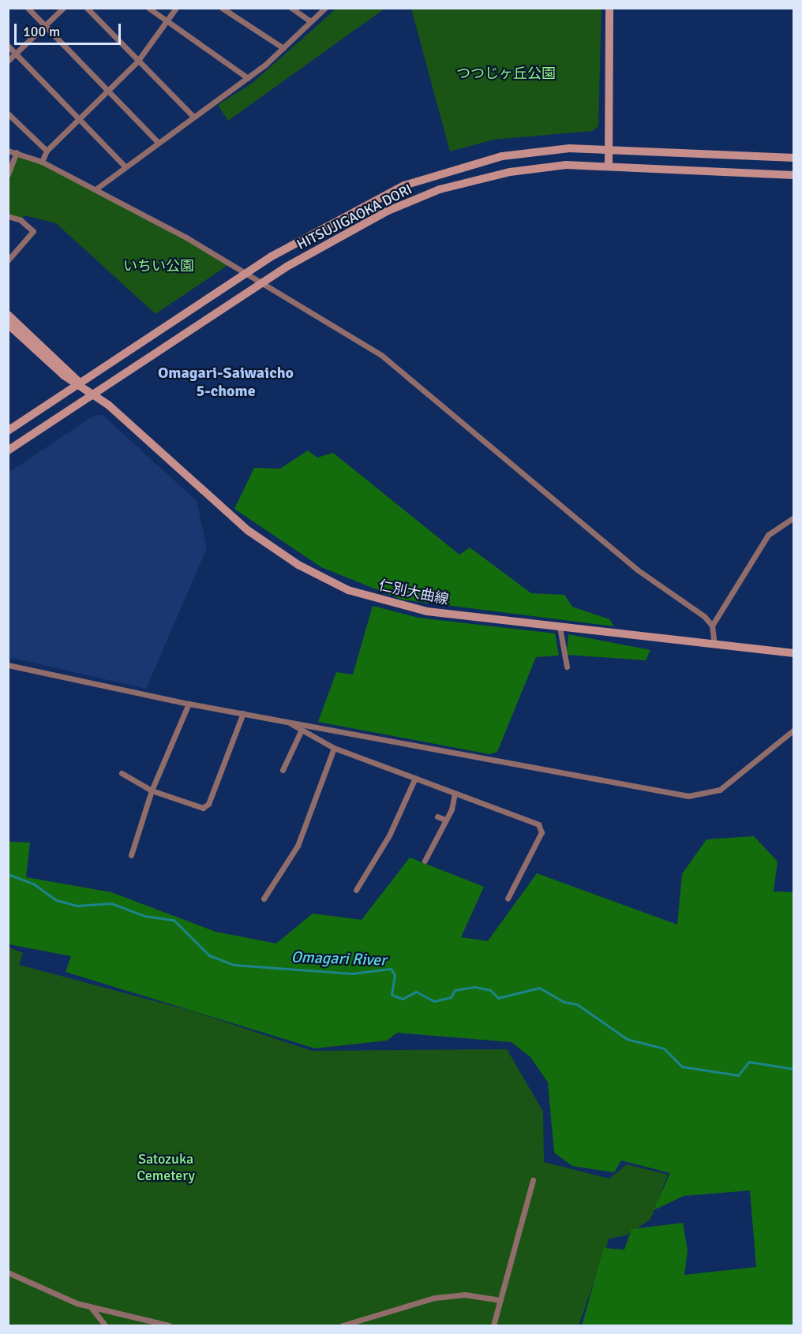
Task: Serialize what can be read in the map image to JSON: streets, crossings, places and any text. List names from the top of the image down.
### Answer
{
  "streets": {
    "main road": ["HITSUJIGAOKA DORI", "仁別大曲線"]
  },
  "crossings": [
    ["HITSUJIGAOKA DORI", "仁別大曲線"]
  ],
  "districts": ["Omagari-Saiwaicho 5-chome"],
  "water": ["Omagari River"],
  "parks": ["つつじヶ丘公園", "いちい公園", "Satozuka Cemetery"],
  "scale_bar": "100 m"
}
